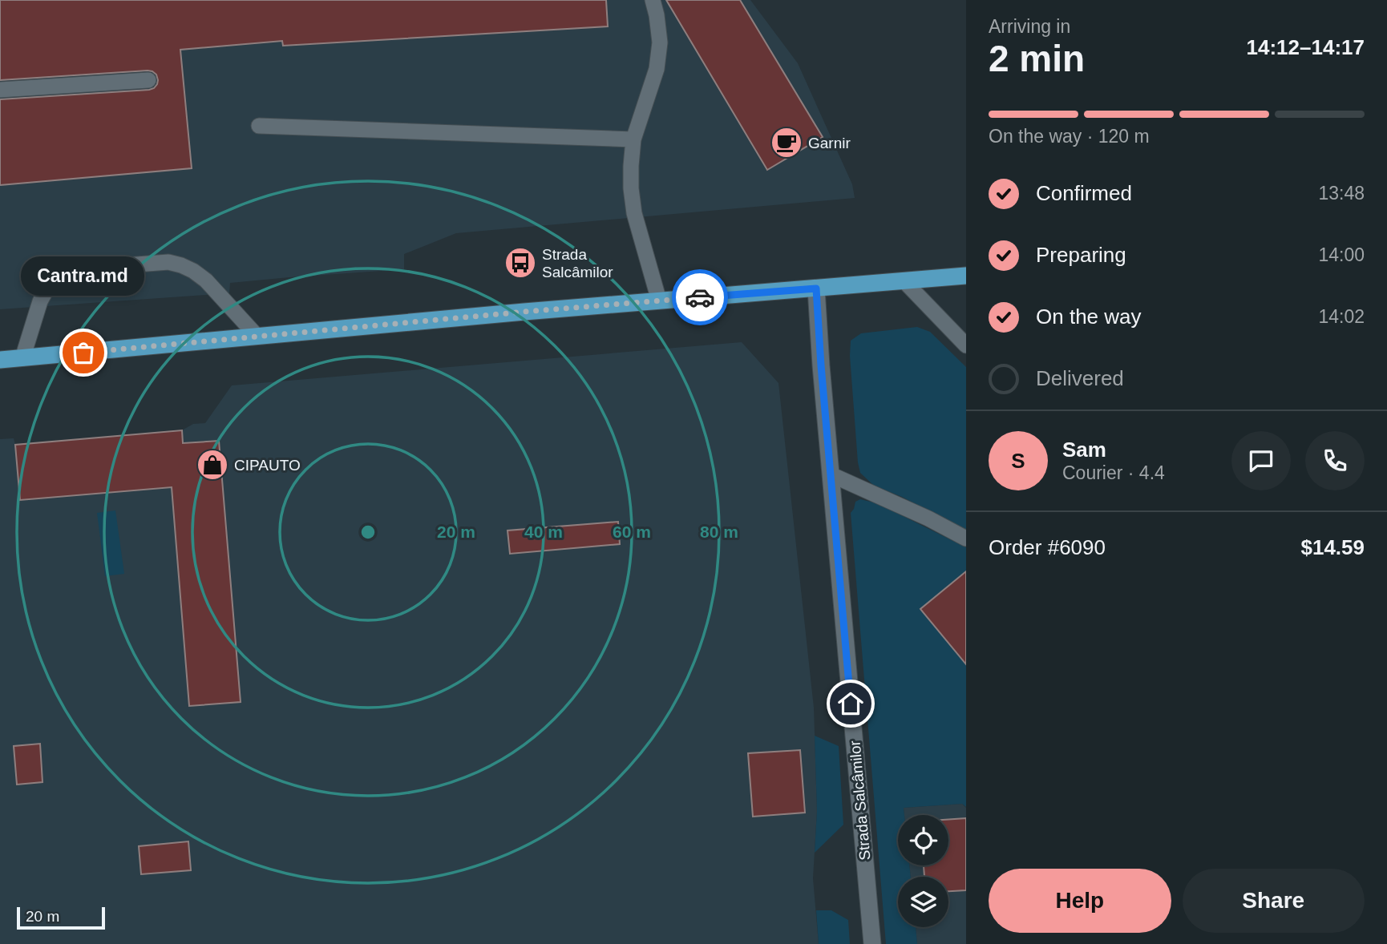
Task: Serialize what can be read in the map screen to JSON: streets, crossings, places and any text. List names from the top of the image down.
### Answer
{
  "streets": {
    "street": ["Strada Salcâmilor"]
  },
  "places": {
    "cafe": ["Garnir"],
    "bus stop": ["Strada Salcâmilor"],
    "other": ["Cantra.md"],
    "shop": ["CIPAUTO"]
  },
  "scale_bar": "20 m",
  "page": {
    "heading": ["2 min", "Arriving in", "14:12–14:17"],
    "panel": [
      "Sam",
      "Courier · 4.4",
      "Order #6090",
      "$14.59"
    ],
    "bar": "On the way · 120 m",
    "list": [
      ["Confirmed", "13:48"],
      ["Preparing", "14:00"],
      ["On the way", "14:02"],
      "Delivered"
    ],
    "bubble": "Cantra.md",
    "round": "S",
    "buttons": ["Help", "Share"],
    "scale": "20 m"
  },
  "rings": [
    "20 m",
    "40 m",
    "60 m",
    "80 m"
  ]
}
